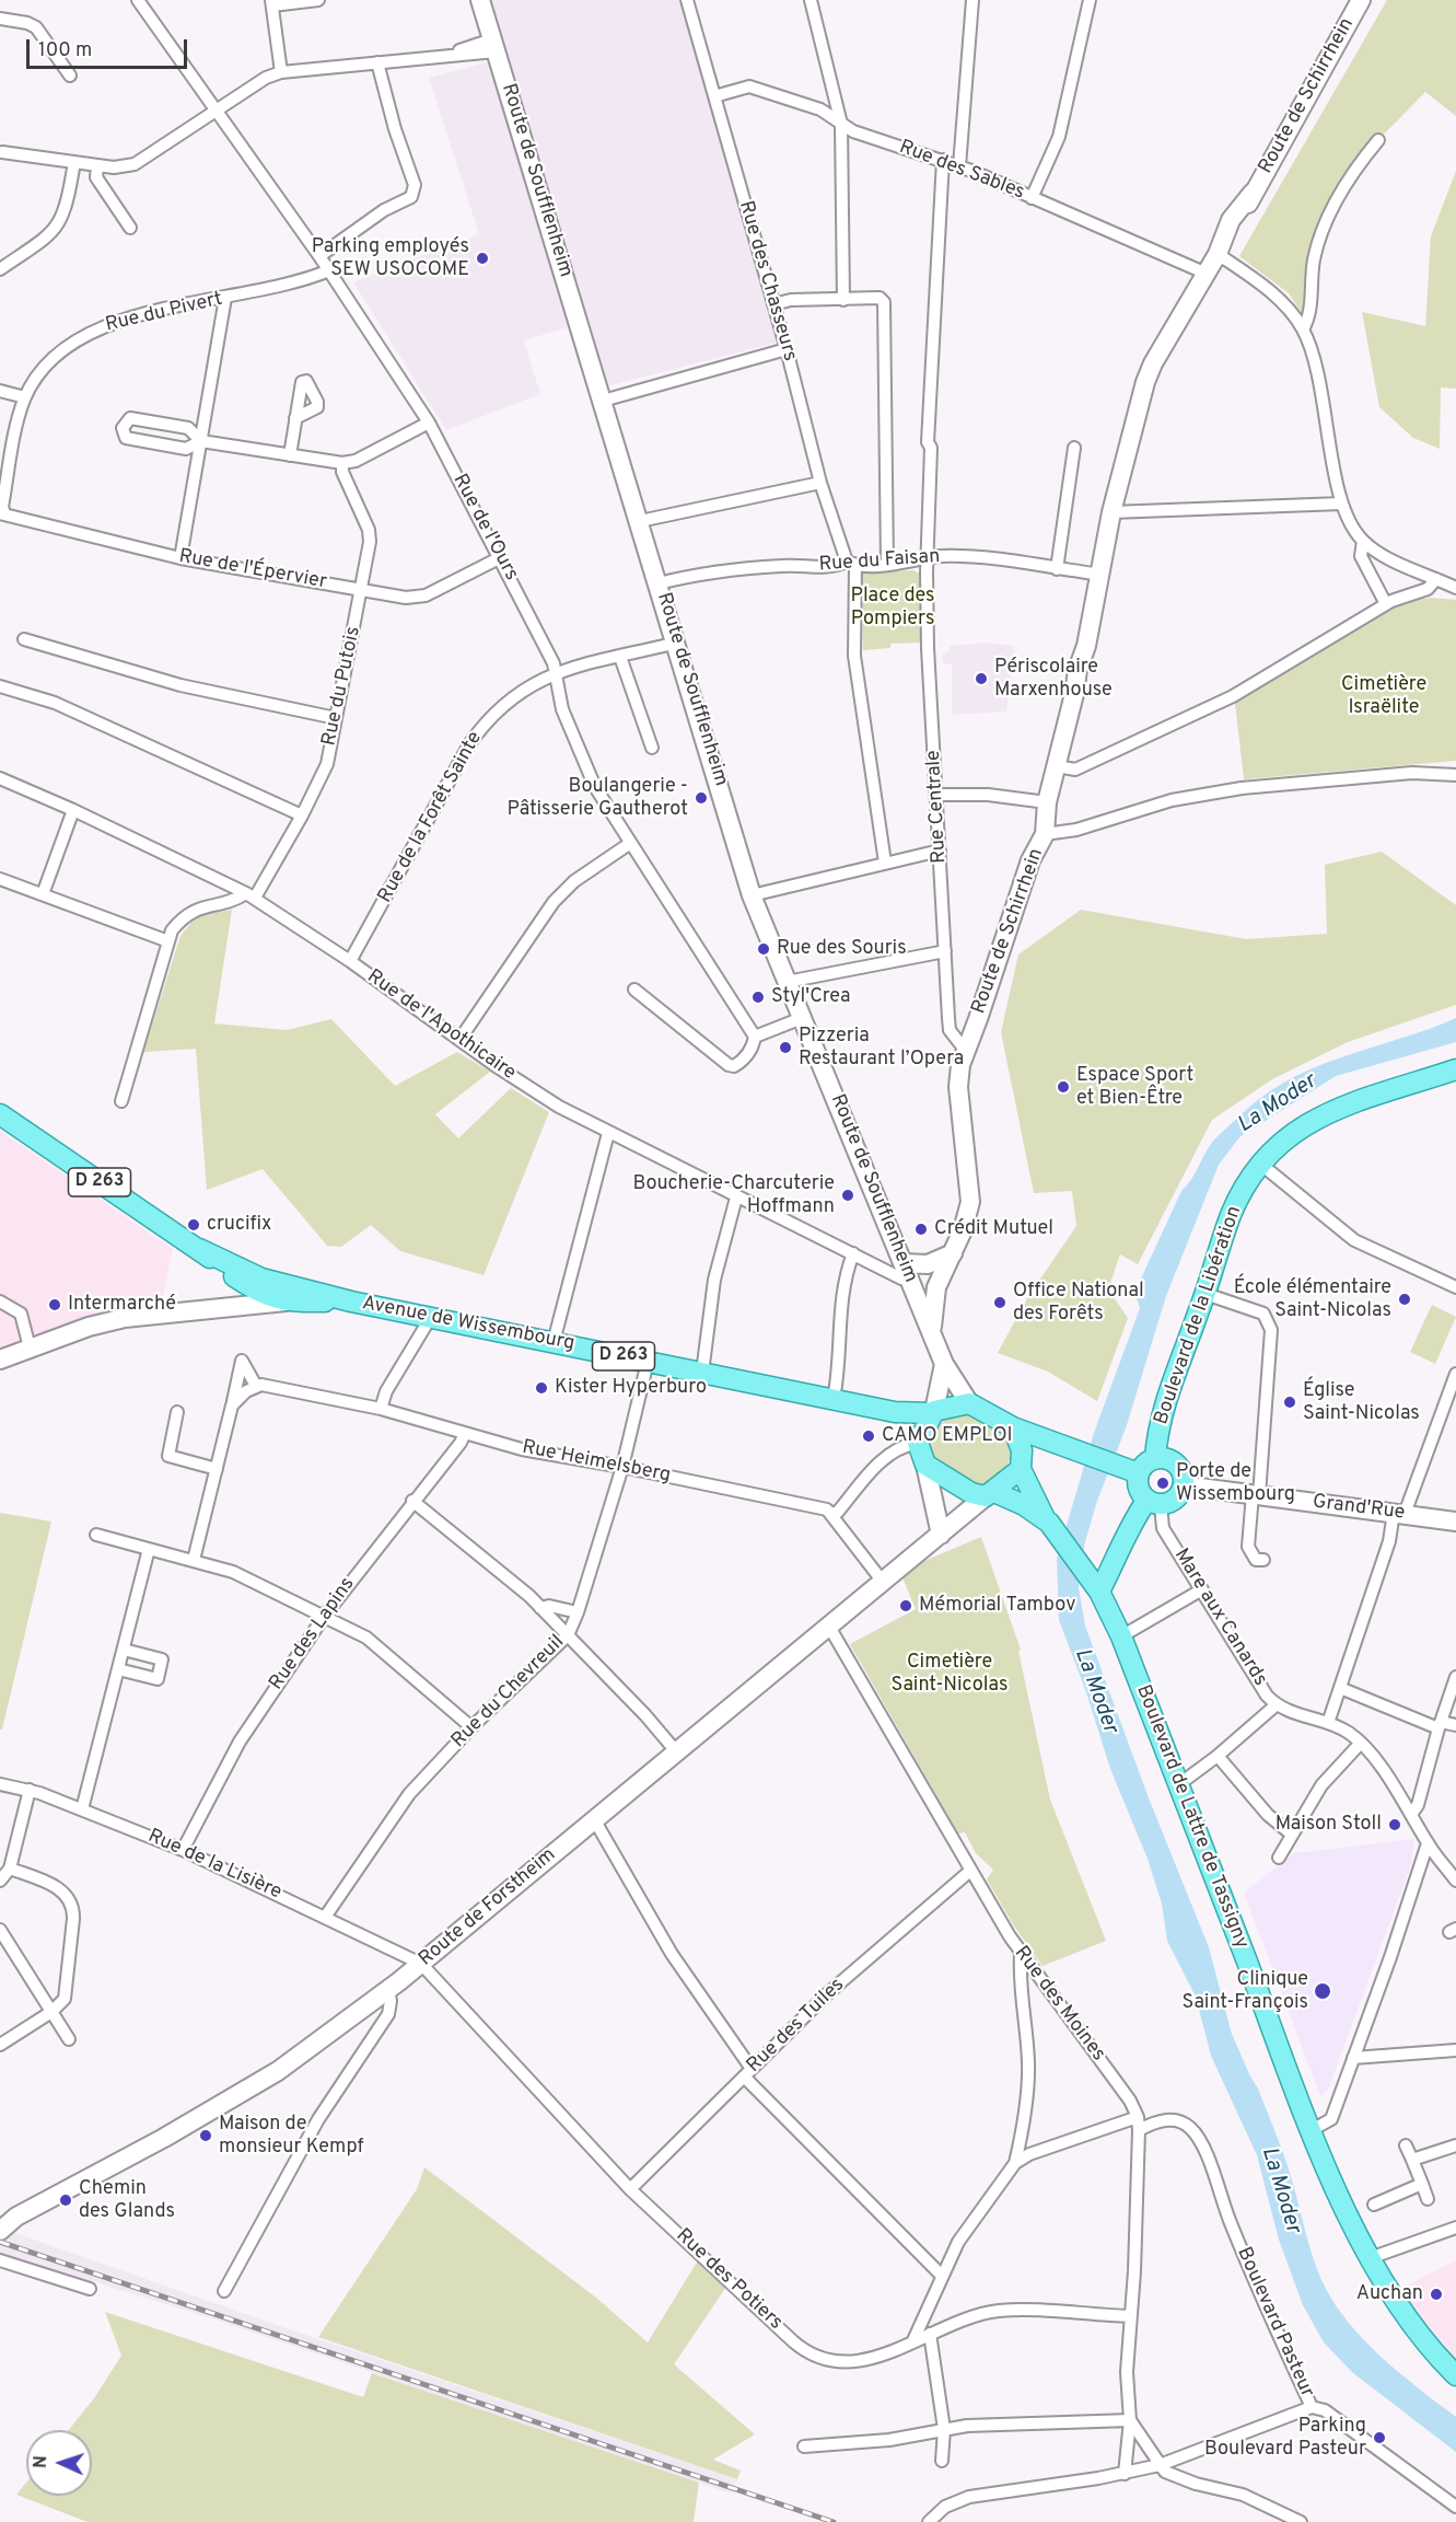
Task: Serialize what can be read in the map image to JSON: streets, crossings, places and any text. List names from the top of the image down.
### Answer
{
  "streets": {
    "main road": [
      "D 263",
      "Boulevard de la Libération",
      "Avenue de Wissembourg",
      "Boulevard de Lattre de Tassigny"
    ],
    "street": [
      "Route de Schirrhein",
      "Rue des Sables",
      "Route de Soufflenheim",
      "Rue des Chasseurs",
      "Rue du Pivert",
      "Rue de l'Ours",
      "Rue du Faisan",
      "Rue de l'Épervier",
      "Rue du Putois",
      "Rue Centrale",
      "Rue de la Forêt Sainte",
      "Rue de l'Apothicaire",
      "Rue Heimelsberg",
      "Grand'Rue",
      "Mare aux Canards",
      "Rue des Lapins",
      "Rue du Chevreuil",
      "Rue de la Lisière",
      "Route de Forstheim",
      "Rue des Moines",
      "Rue des Tuiles",
      "Rue des Potiers",
      "Boulevard Pasteur"
    ]
  },
  "crossings": [
    ["Route de Schirrhein", "Rue des Sables"],
    ["Route de Schirrhein", "Route de Soufflenheim"],
    ["Route de Schirrhein", "Rue du Faisan"],
    ["Route de Schirrhein", "Rue Centrale"],
    ["Rue des Sables", "Rue des Chasseurs"],
    ["Rue des Sables", "Rue Centrale"],
    ["Route de Soufflenheim", "Rue du Faisan"],
    ["Route de Soufflenheim", "Rue de la Forêt Sainte"],
    ["Route de Soufflenheim", "Rue de l'Apothicaire"],
    ["Route de Soufflenheim", "Avenue de Wissembourg"],
    ["Route de Soufflenheim", "Route de Forstheim"],
    ["Rue des Chasseurs", "Rue du Faisan"],
    ["Rue du Pivert", "Rue de l'Ours"],
    ["Rue du Pivert", "Rue de l'Épervier"],
    ["Rue de l'Ours", "Rue de l'Épervier"],
    ["Rue de l'Ours", "Rue de la Forêt Sainte"],
    ["Rue du Faisan", "Rue Centrale"],
    ["Rue de l'Épervier", "Rue du Putois"],
    ["Rue du Putois", "Rue de l'Apothicaire"],
    ["Rue de la Forêt Sainte", "Rue de l'Apothicaire"],
    ["Boulevard de la Libération", "Grand'Rue"],
    ["Boulevard de la Libération", "Mare aux Canards"],
    ["Avenue de Wissembourg", "Rue du Chevreuil"],
    ["Avenue de Wissembourg", "Route de Forstheim"],
    ["Rue Heimelsberg", "Rue des Lapins"],
    ["Rue Heimelsberg", "Rue du Chevreuil"],
    ["Grand'Rue", "Mare aux Canards"],
    ["Rue des Lapins", "Rue de la Lisière"],
    ["Rue du Chevreuil", "Rue de la Lisière"],
    ["Rue de la Lisière", "Route de Forstheim"],
    ["Rue de la Lisière", "Rue des Potiers"],
    ["Route de Forstheim", "Rue des Moines"],
    ["Route de Forstheim", "Rue des Potiers"],
    ["Rue des Moines", "Rue des Tuiles"],
    ["Rue des Moines", "Rue des Potiers"],
    ["Rue des Moines", "Boulevard Pasteur"],
    ["Rue des Tuiles", "Rue des Potiers"]
  ],
  "water": ["La Moder"],
  "parks": ["Place des Pompiers", "Cimetière Israëlite", "Cimetière Saint-Nicolas"],
  "places": [
    "Parking employés SEW USOCOME",
    "Périscolaire Marxenhouse",
    "Boulangerie - Pâtisserie Gautherot",
    "Rue des Souris",
    "Styl'Crea",
    "Pizzeria Restaurant l’Opera",
    "Espace Sport et Bien-Être",
    "Boucherie-Charcuterie Hoffmann",
    "crucifix",
    "Crédit Mutuel",
    "École élémentaire Saint-Nicolas",
    "Office National des Forêts",
    "Intermarché",
    "Kister Hyperburo",
    "Église Saint-Nicolas",
    "CAMO EMPLOI",
    "Porte de Wissembourg",
    "Mémorial Tambov",
    "Maison Stoll",
    "Clinique Saint-François",
    "Maison de monsieur Kempf",
    "Chemin des Glands",
    "Auchan",
    "Parking Boulevard Pasteur"
  ],
  "scale_bar": "100 m",
  "north": "left"
}
